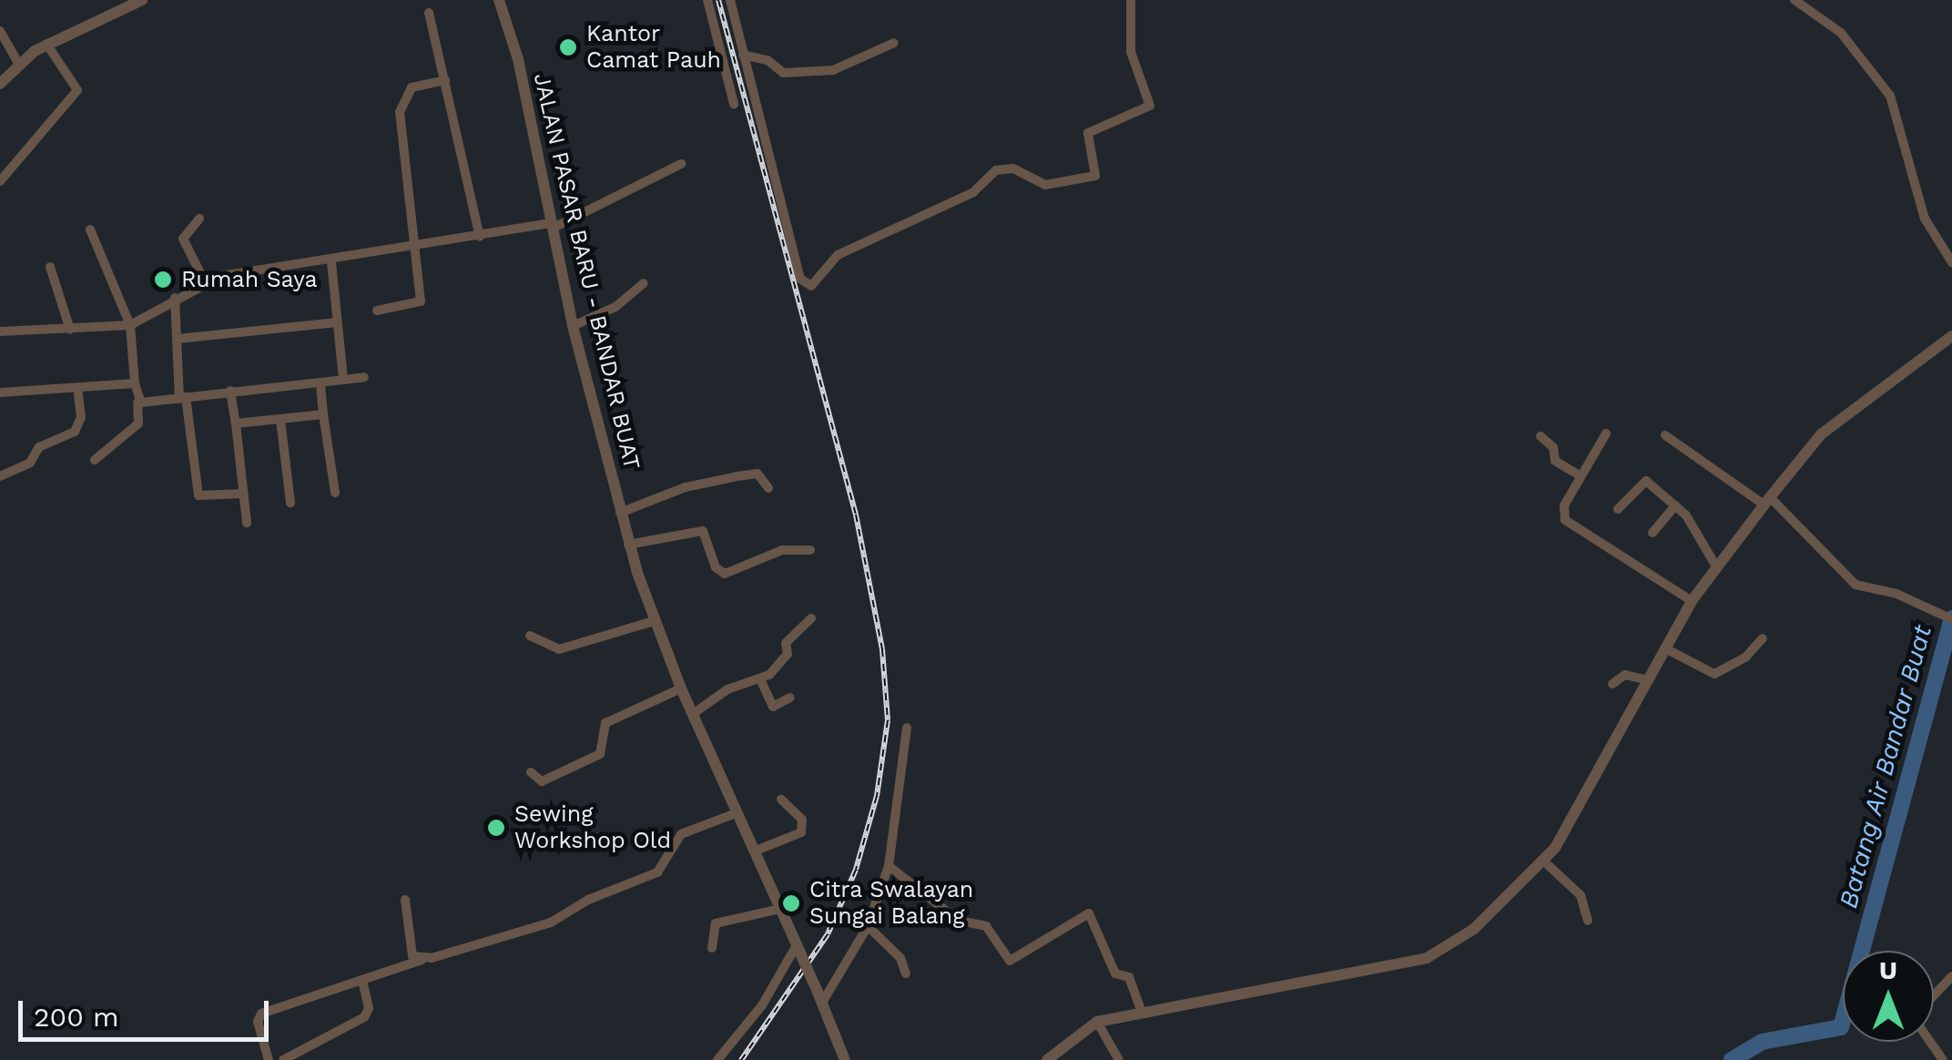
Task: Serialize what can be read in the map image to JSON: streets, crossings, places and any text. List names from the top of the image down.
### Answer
{
  "streets": {
    "street": ["JALAN PASAR BARU - BANDAR BUAT"]
  },
  "water": ["Batang Air Bandar Buat"],
  "places": [
    "Kantor Camat Pauh",
    "Rumah Saya",
    "Sewing Workshop Old",
    "Citra Swalayan Sungai Balang"
  ],
  "scale_bar": "200 m",
  "north": "top"
}
